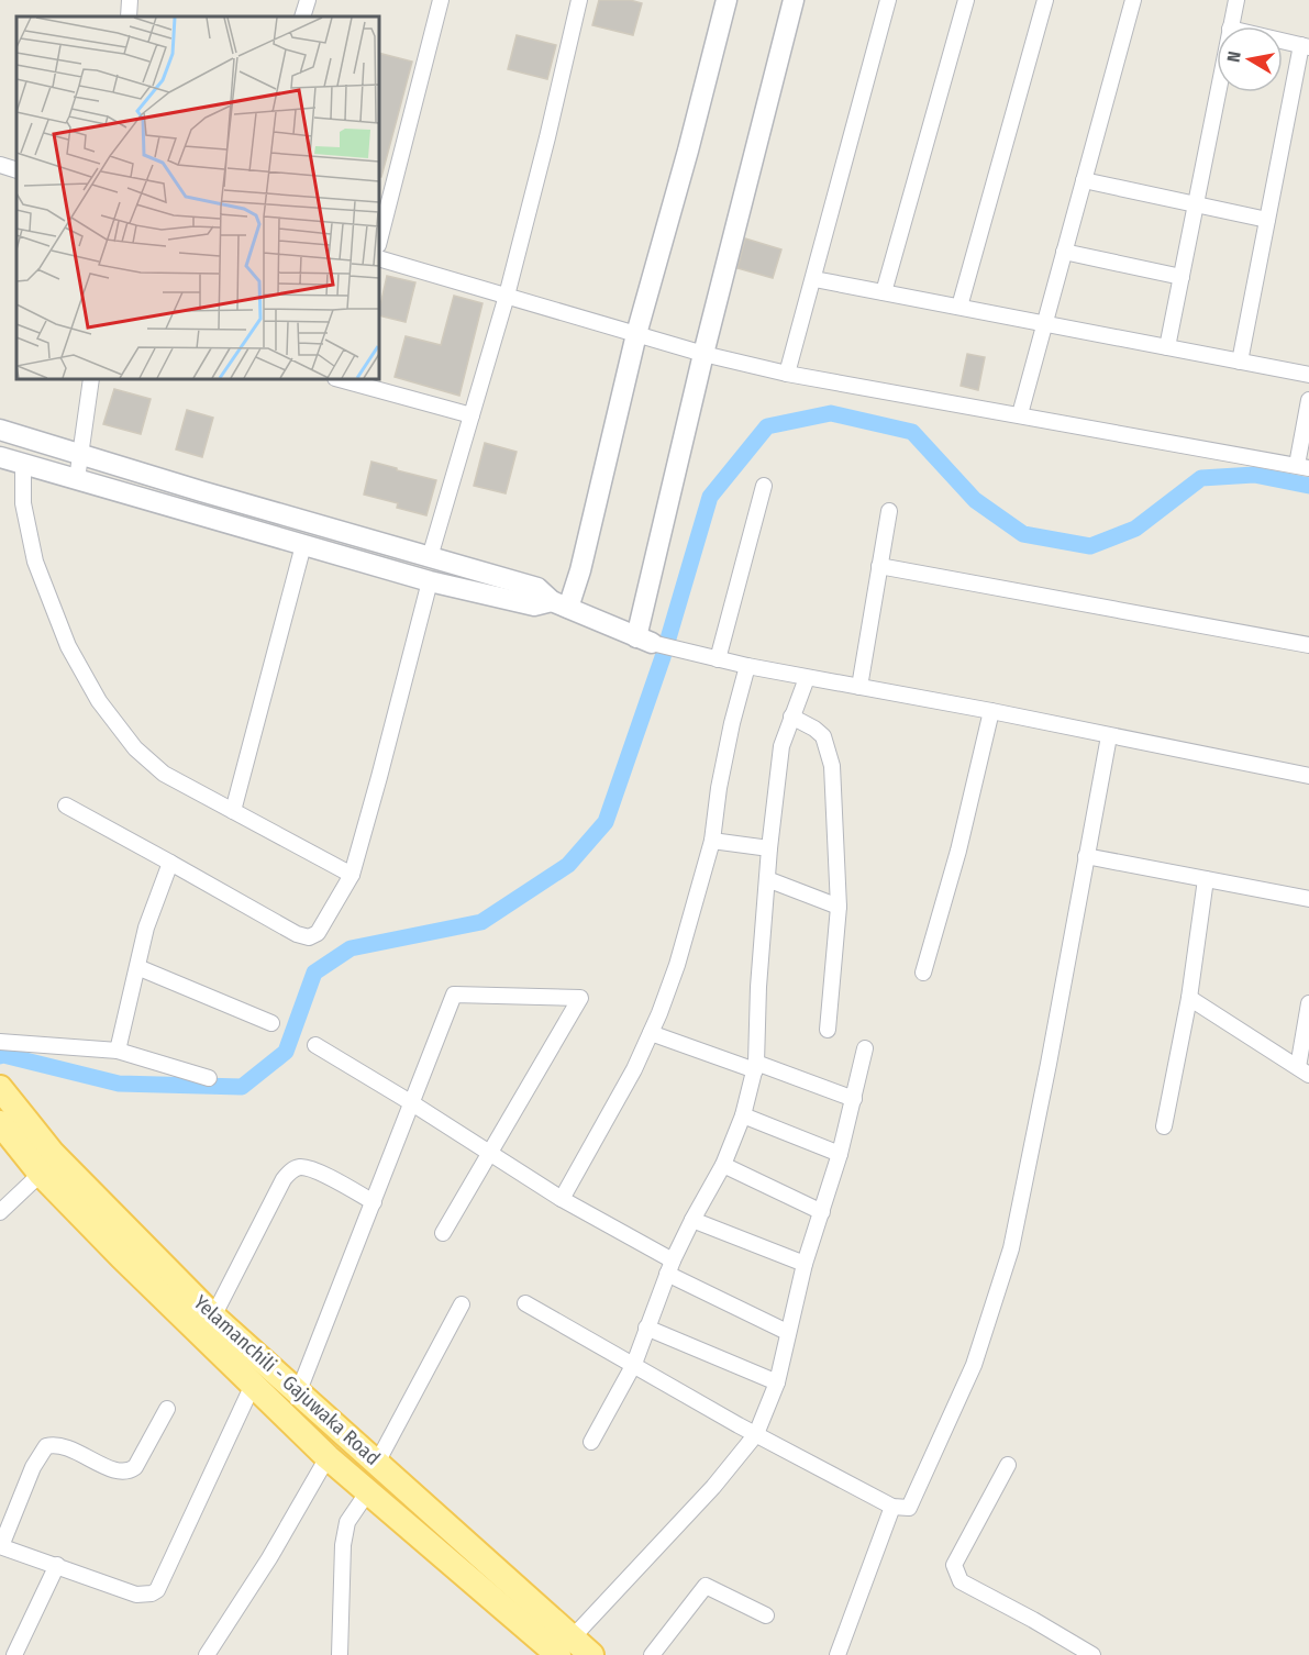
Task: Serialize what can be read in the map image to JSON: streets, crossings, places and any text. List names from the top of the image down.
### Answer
{
  "streets": {
    "main road": ["Yelamanchili - Gajuwaka Road"]
  },
  "north": "left"
}
